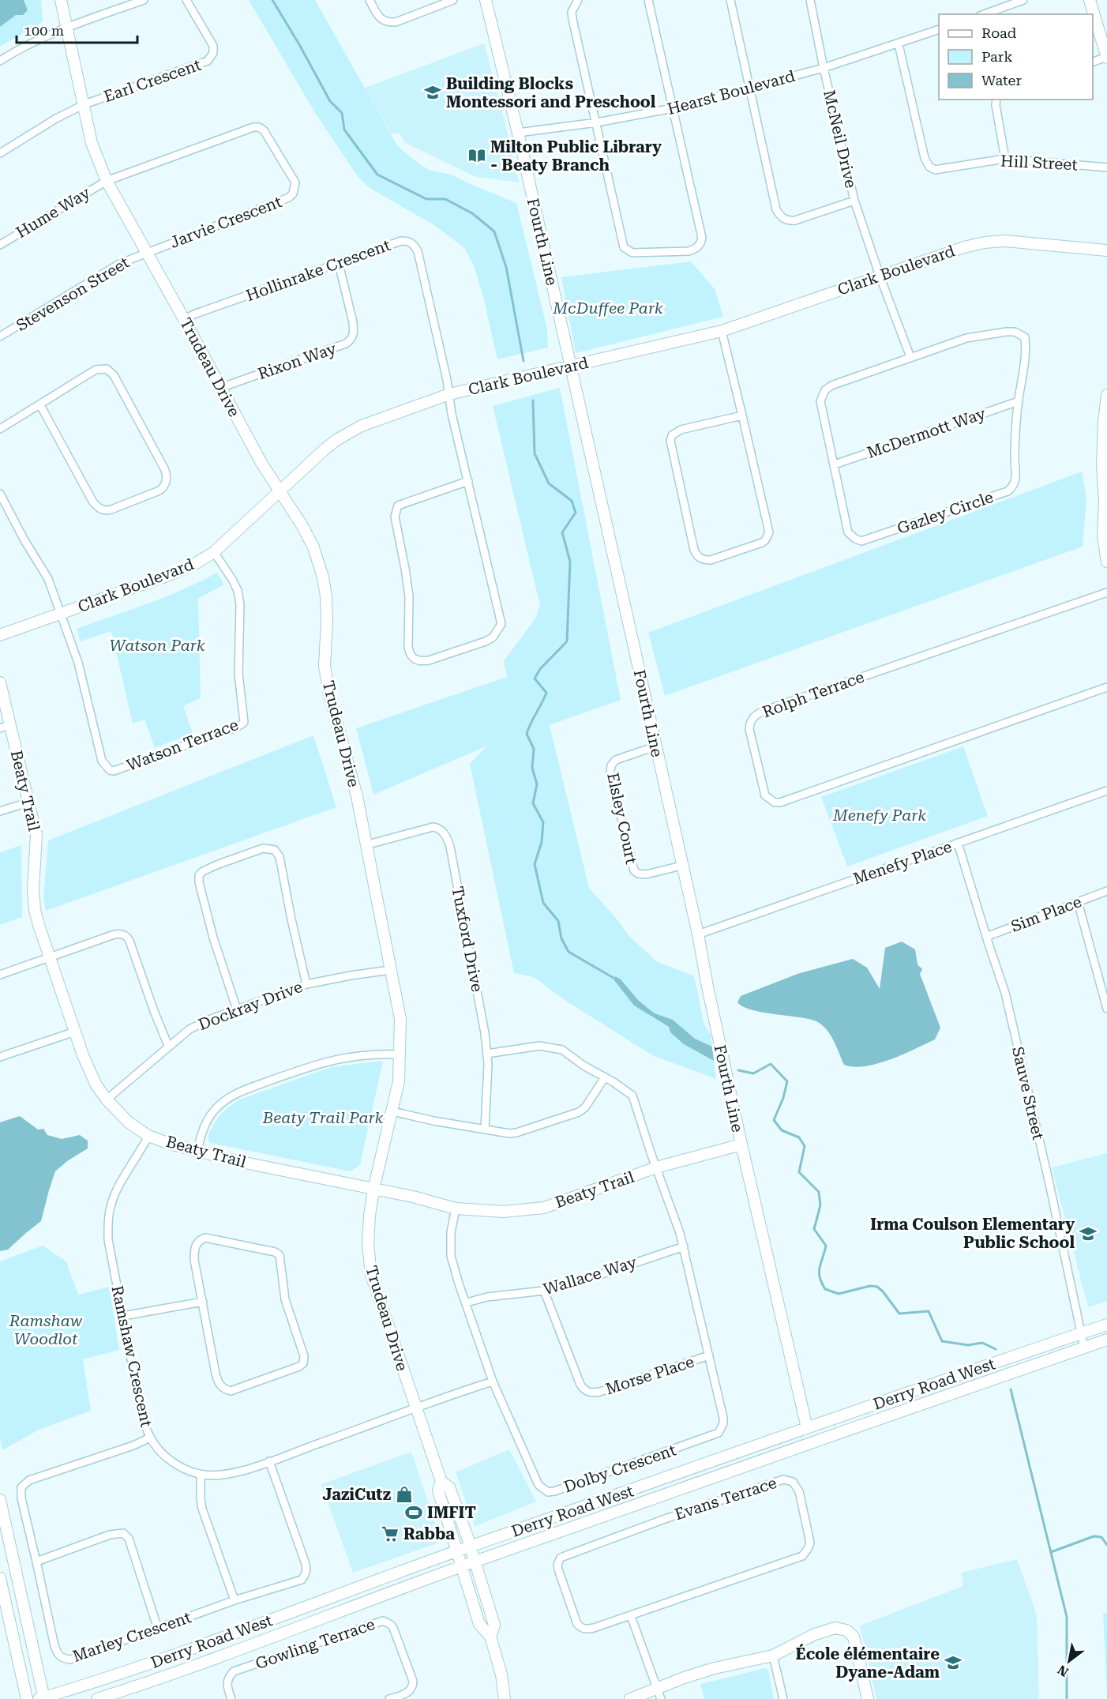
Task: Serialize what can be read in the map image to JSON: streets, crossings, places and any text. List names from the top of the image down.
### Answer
{
  "streets": {
    "street": [
      "Earl Crescent",
      "Hearst Boulevard",
      "McNeil Drive",
      "Hill Street",
      "Hume Way",
      "Jarvie Crescent",
      "Fourth Line",
      "Hollinrake Crescent",
      "Clark Boulevard",
      "Stevenson Street",
      "Rixon Way",
      "Trudeau Drive",
      "McDermott Way",
      "Gazley Circle",
      "Rolph Terrace",
      "Watson Terrace",
      "Beaty Trail",
      "Elsley Court",
      "Menefy Place",
      "Sim Place",
      "Tuxford Drive",
      "Dockray Drive",
      "Sauve Street",
      "Wallace Way",
      "Ramshaw Crescent",
      "Morse Place",
      "Derry Road West",
      "Dolby Crescent",
      "Evans Terrace",
      "Marley Crescent",
      "Gowling Terrace"
    ]
  },
  "crossings": [
    ["Earl Crescent", "Trudeau Drive"],
    ["Hearst Boulevard", "McNeil Drive"],
    ["Hearst Boulevard", "Hill Street"],
    ["Hearst Boulevard", "Fourth Line"],
    ["McNeil Drive", "Clark Boulevard"],
    ["Hume Way", "Jarvie Crescent"],
    ["Hume Way", "Trudeau Drive"],
    ["Jarvie Crescent", "Stevenson Street"],
    ["Jarvie Crescent", "Trudeau Drive"],
    ["Fourth Line", "Clark Boulevard"],
    ["Fourth Line", "Beaty Trail"],
    ["Fourth Line", "Elsley Court"],
    ["Fourth Line", "Menefy Place"],
    ["Fourth Line", "Derry Road West"],
    ["Hollinrake Crescent", "Clark Boulevard"],
    ["Hollinrake Crescent", "Rixon Way"],
    ["Hollinrake Crescent", "Trudeau Drive"],
    ["Clark Boulevard", "Trudeau Drive"],
    ["Clark Boulevard", "Watson Terrace"],
    ["Stevenson Street", "Trudeau Drive"],
    ["Rixon Way", "Trudeau Drive"],
    ["Trudeau Drive", "Beaty Trail"],
    ["Trudeau Drive", "Tuxford Drive"],
    ["Trudeau Drive", "Dockray Drive"],
    ["Trudeau Drive", "Ramshaw Crescent"],
    ["Trudeau Drive", "Derry Road West"],
    ["McDermott Way", "Gazley Circle"],
    ["Beaty Trail", "Dockray Drive"],
    ["Beaty Trail", "Ramshaw Crescent"],
    ["Beaty Trail", "Dolby Crescent"],
    ["Menefy Place", "Sauve Street"],
    ["Sim Place", "Sauve Street"],
    ["Tuxford Drive", "Dolby Crescent"],
    ["Sauve Street", "Derry Road West"],
    ["Wallace Way", "Morse Place"],
    ["Wallace Way", "Dolby Crescent"],
    ["Ramshaw Crescent", "Dolby Crescent"],
    ["Ramshaw Crescent", "Marley Crescent"],
    ["Morse Place", "Dolby Crescent"]
  ],
  "parks": [
    "McDuffee Park",
    "Watson Park",
    "Menefy Park",
    "Beaty Trail Park",
    "Ramshaw Woodlot"
  ],
  "places": {
    "school or university": ["Building Blocks Montessori and Preschool", "Irma Coulson Elementary Public School", "École élémentaire Dyane-Adam"],
    "library": ["Milton Public Library - Beaty Branch"],
    "shop": ["JaziCutz"],
    "sports": ["IMFIT"],
    "supermarket": ["Rabba"]
  },
  "legend": ["Road", "Park", "Water"],
  "scale_bar": "100 m",
  "north": "bottom left"
}
